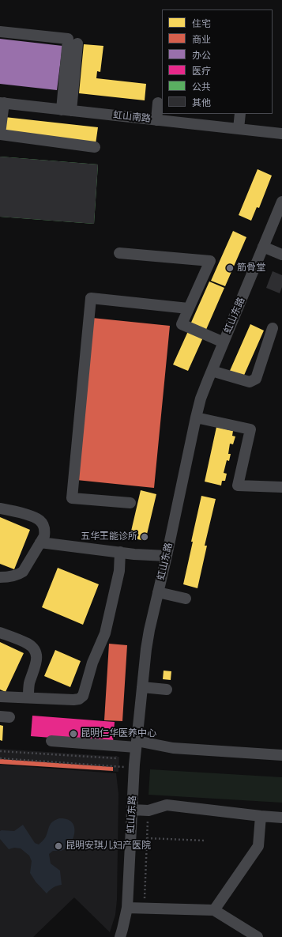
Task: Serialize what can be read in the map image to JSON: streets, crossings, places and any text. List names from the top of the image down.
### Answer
{
  "streets": {
    "street": ["虹山南路", "虹山东路"]
  },
  "places": [
    "筋骨堂",
    "五华王能诊所",
    "昆明仁华医养中心",
    "昆明安琪儿妇产医院"
  ],
  "legend": [
    "住宅",
    "商业",
    "办公",
    "医疗",
    "公共",
    "其他"
  ]
}
